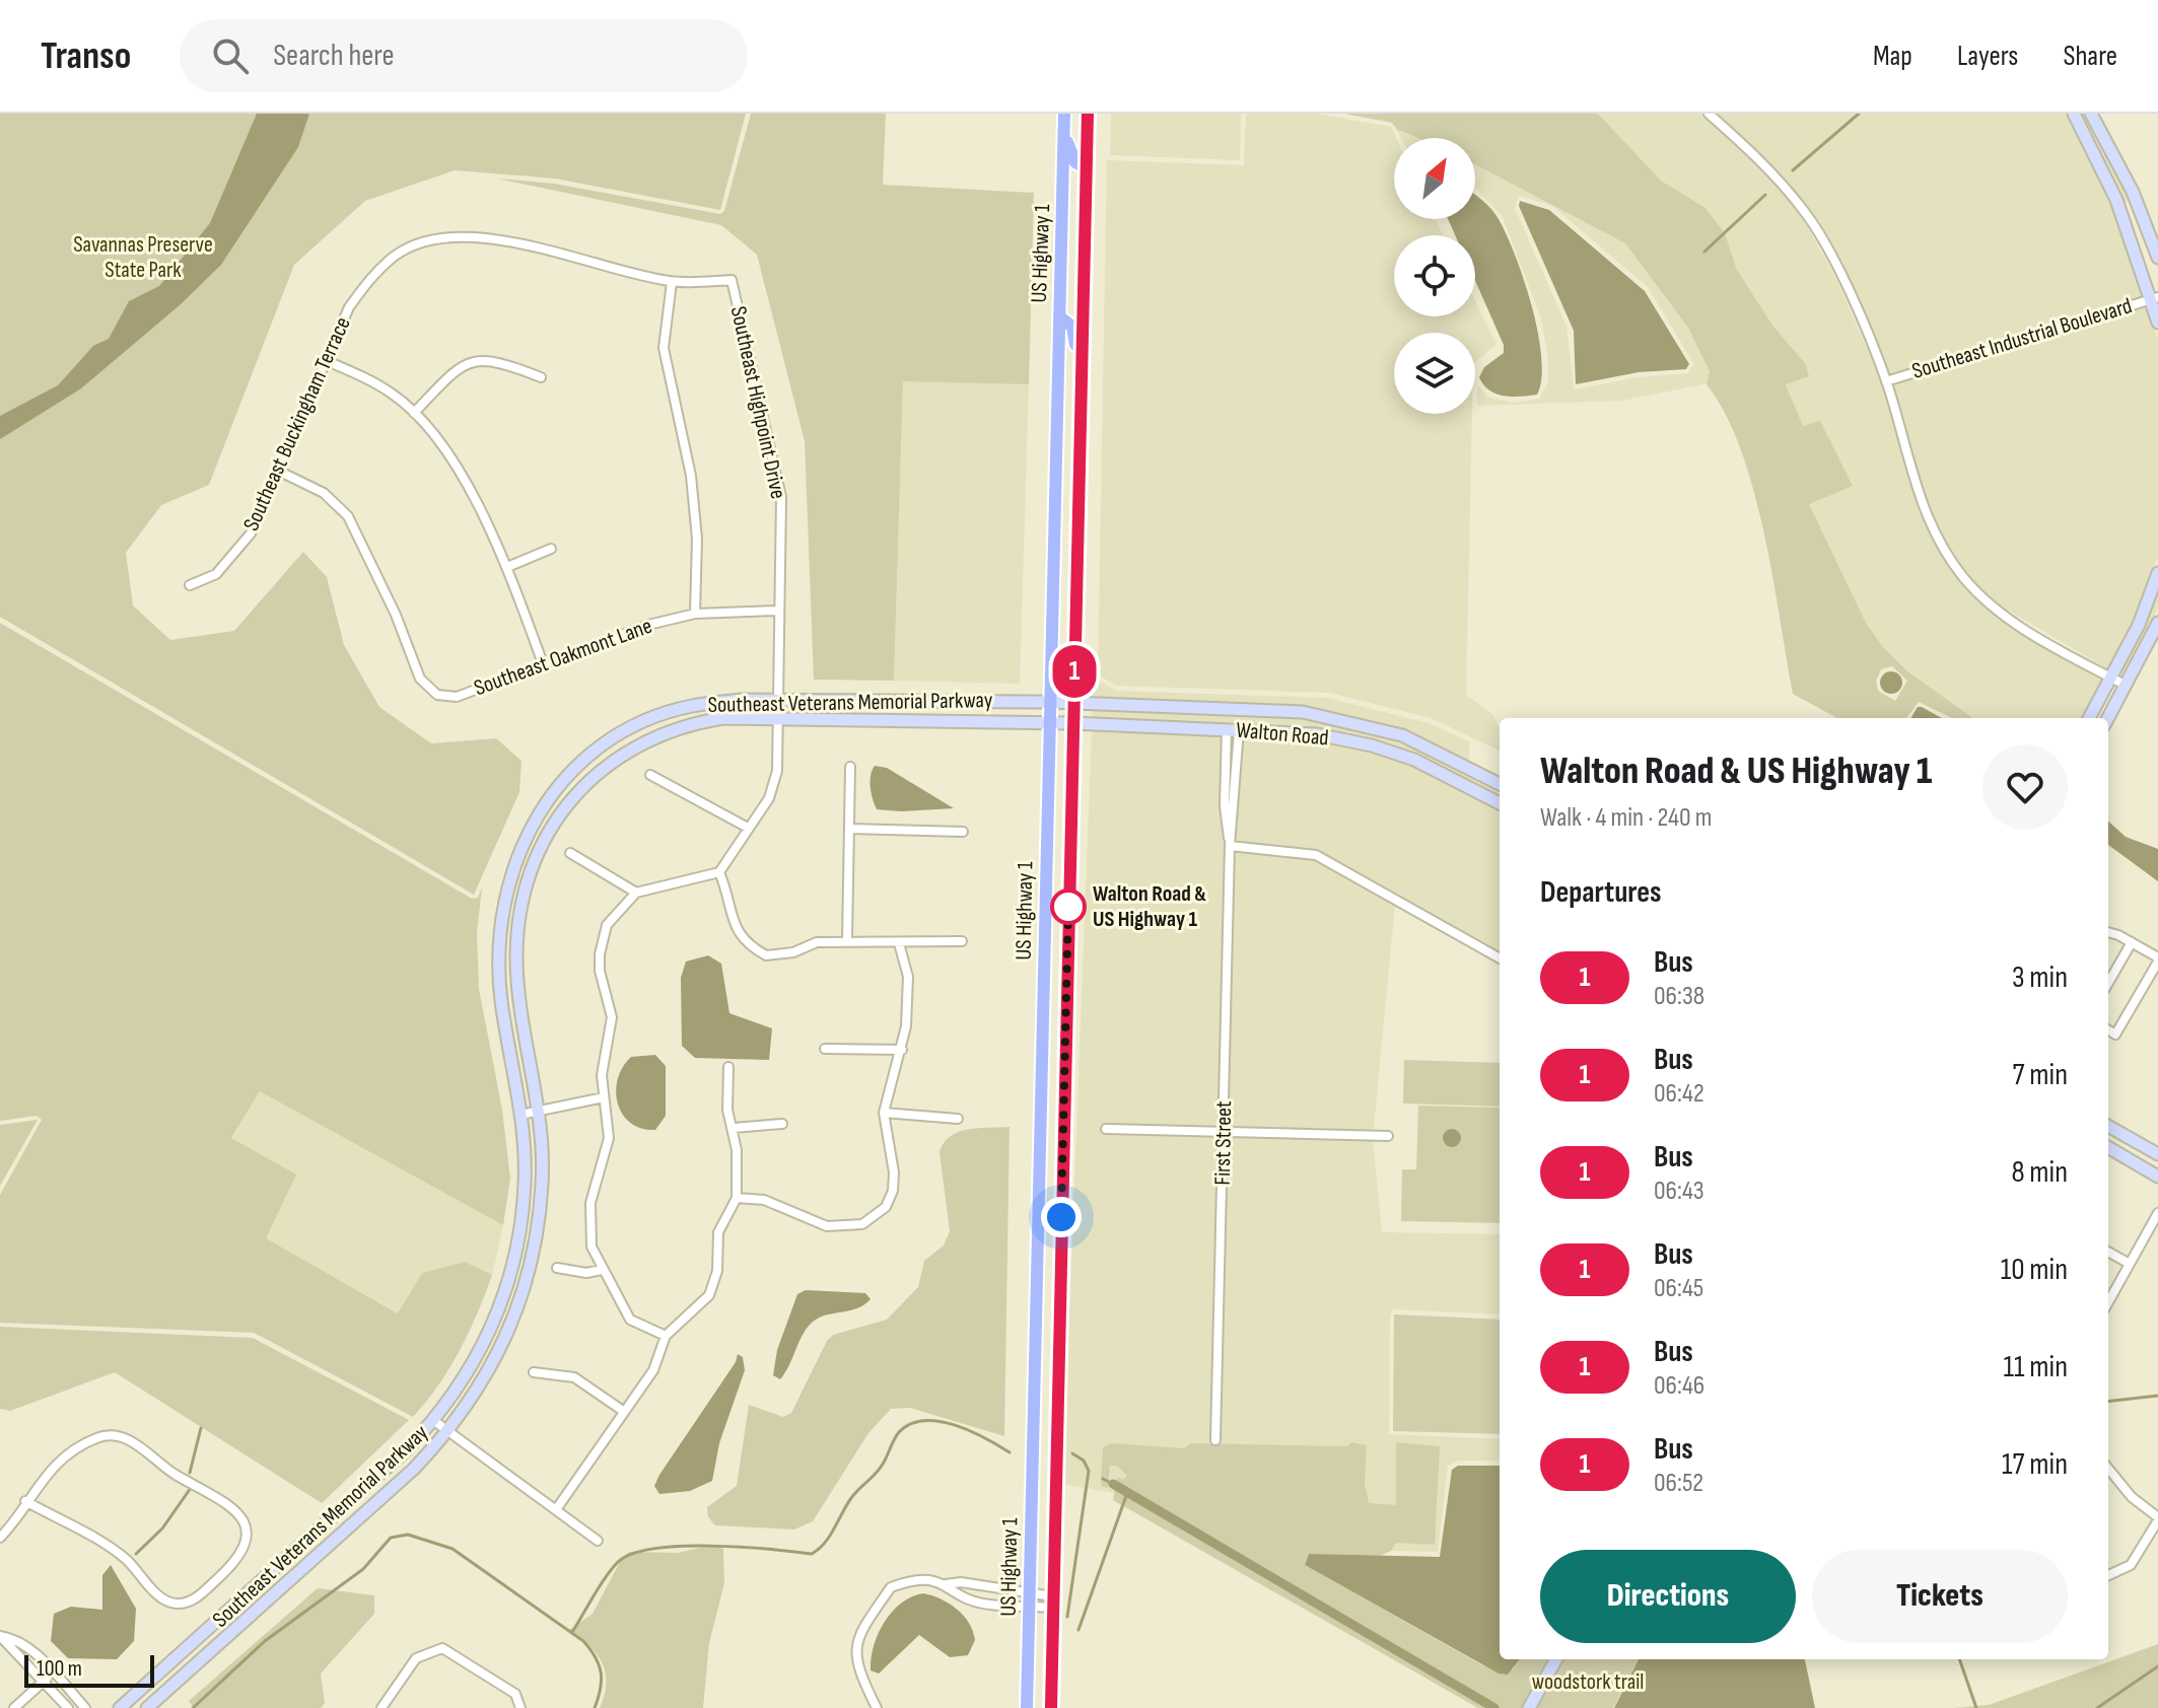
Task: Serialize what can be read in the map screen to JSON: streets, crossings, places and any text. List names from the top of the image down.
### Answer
{
  "streets": {
    "main road": ["US Highway 1", "Southeast Veterans Memorial Parkway", "Walton Road"],
    "street": [
      "Southeast Industrial Boulevard",
      "Southeast Highpoint Drive",
      "Southeast Buckingham Terrace",
      "Southeast Oakmont Lane",
      "First Street"
    ]
  },
  "crossings": [
    ["US Highway 1", "Southeast Veterans Memorial Parkway"],
    ["US Highway 1", "Walton Road"],
    ["Southeast Highpoint Drive", "Southeast Buckingham Terrace"],
    ["Southeast Highpoint Drive", "Southeast Oakmont Lane"],
    ["Southeast Highpoint Drive", "Southeast Veterans Memorial Parkway"],
    ["Southeast Buckingham Terrace", "Southeast Oakmont Lane"],
    ["Southeast Veterans Memorial Parkway", "Walton Road"],
    ["Walton Road", "First Street"]
  ],
  "parks": ["Savannas Preserve State Park", "woodstork trail"],
  "places": ["Walton Road & US Highway 1"],
  "lines": ["bus line 1"],
  "scale_bar": "100 m",
  "north": "top right",
  "page": {
    "header": "Transo",
    "search": "Search here",
    "nav": ["Map", "Layers", "Share"],
    "on_map": "1",
    "heading": [
      ["Walton Road & US Highway 1", "Walk · 4 min · 240 m"],
      "Departures"
    ],
    "list": [
      {
        "mark": "1",
        "name": "Bus",
        "note": "06:38",
        "value": "3 min"
      },
      {
        "mark": "1",
        "name": "Bus",
        "note": "06:42",
        "value": "7 min"
      },
      {
        "mark": "1",
        "name": "Bus",
        "note": "06:43",
        "value": "8 min"
      },
      {
        "mark": "1",
        "name": "Bus",
        "note": "06:45",
        "value": "10 min"
      },
      {
        "mark": "1",
        "name": "Bus",
        "note": "06:46",
        "value": "11 min"
      },
      {
        "mark": "1",
        "name": "Bus",
        "note": "06:52",
        "value": "17 min"
      }
    ],
    "buttons": ["Directions", "Tickets"],
    "scale": "100 m"
  }
}
